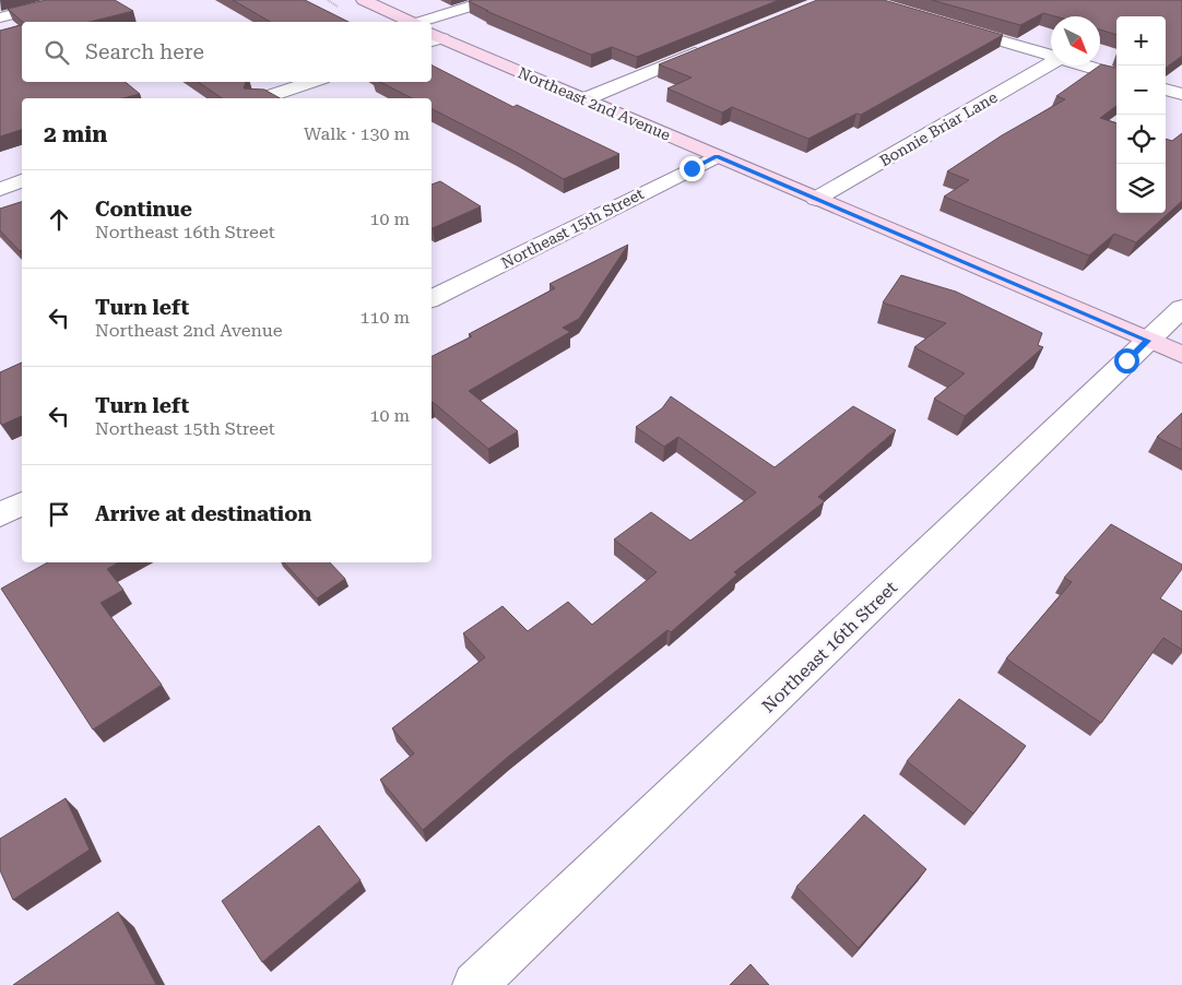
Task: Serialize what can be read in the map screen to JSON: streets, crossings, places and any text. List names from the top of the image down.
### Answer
{
  "streets": {
    "street": [
      "Northeast 2nd Avenue",
      "Bonnie Briar Lane",
      "Northeast 15th Street",
      "Northeast 16th Street"
    ]
  },
  "crossings": [
    ["Northeast 2nd Avenue", "Bonnie Briar Lane"],
    ["Northeast 2nd Avenue", "Northeast 15th Street"],
    ["Northeast 2nd Avenue", "Northeast 16th Street"]
  ],
  "north": "bottom right",
  "page": {
    "map_buttons": ["+", "−"],
    "search": "Search here",
    "heading": ["2 min", "Walk · 130 m"],
    "list": [
      ["Continue", "Northeast 16th Street", "10 m"],
      ["Turn left", "Northeast 2nd Avenue", "110 m"],
      ["Turn left", "Northeast 15th Street", "10 m"],
      "Arrive at destination"
    ]
  }
}
